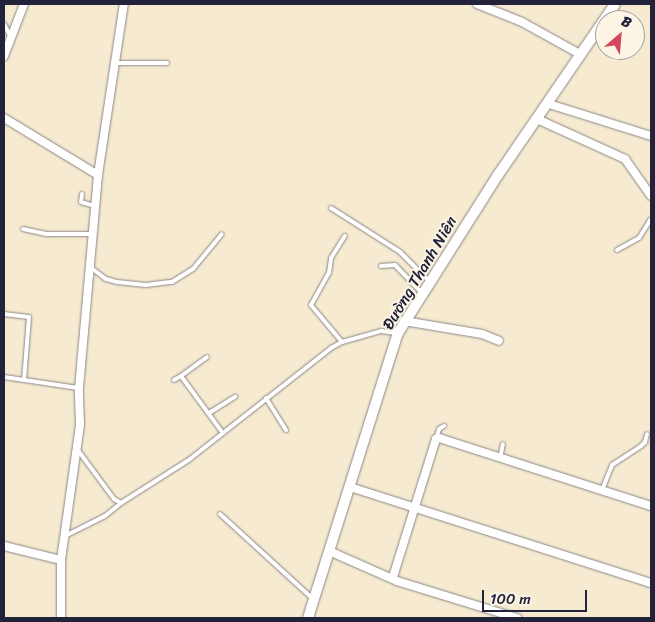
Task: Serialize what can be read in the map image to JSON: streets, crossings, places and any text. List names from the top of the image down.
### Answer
{
  "streets": {
    "main road": ["Đường Thanh Niên"]
  },
  "scale_bar": "100 m",
  "north": "top right"
}
